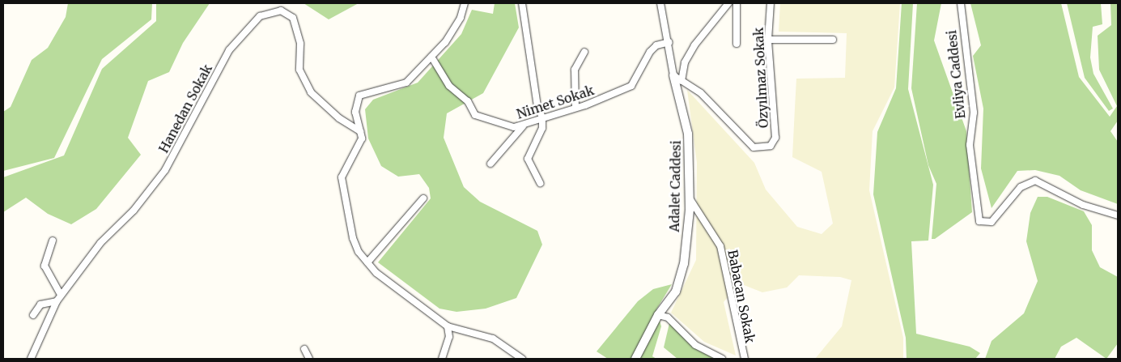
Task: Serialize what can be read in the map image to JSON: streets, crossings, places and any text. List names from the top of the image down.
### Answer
{
  "streets": {
    "street": [
      "Evliya Caddesi",
      "Özyılmaz Sokak",
      "Nimet Sokak",
      "Hanedan Sokak",
      "Adalet Caddesi",
      "Babacan Sokak"
    ]
  },
  "crossings": [
    ["Özyılmaz Sokak", "Adalet Caddesi"],
    ["Nimet Sokak", "Adalet Caddesi"],
    ["Adalet Caddesi", "Babacan Sokak"]
  ]
}
